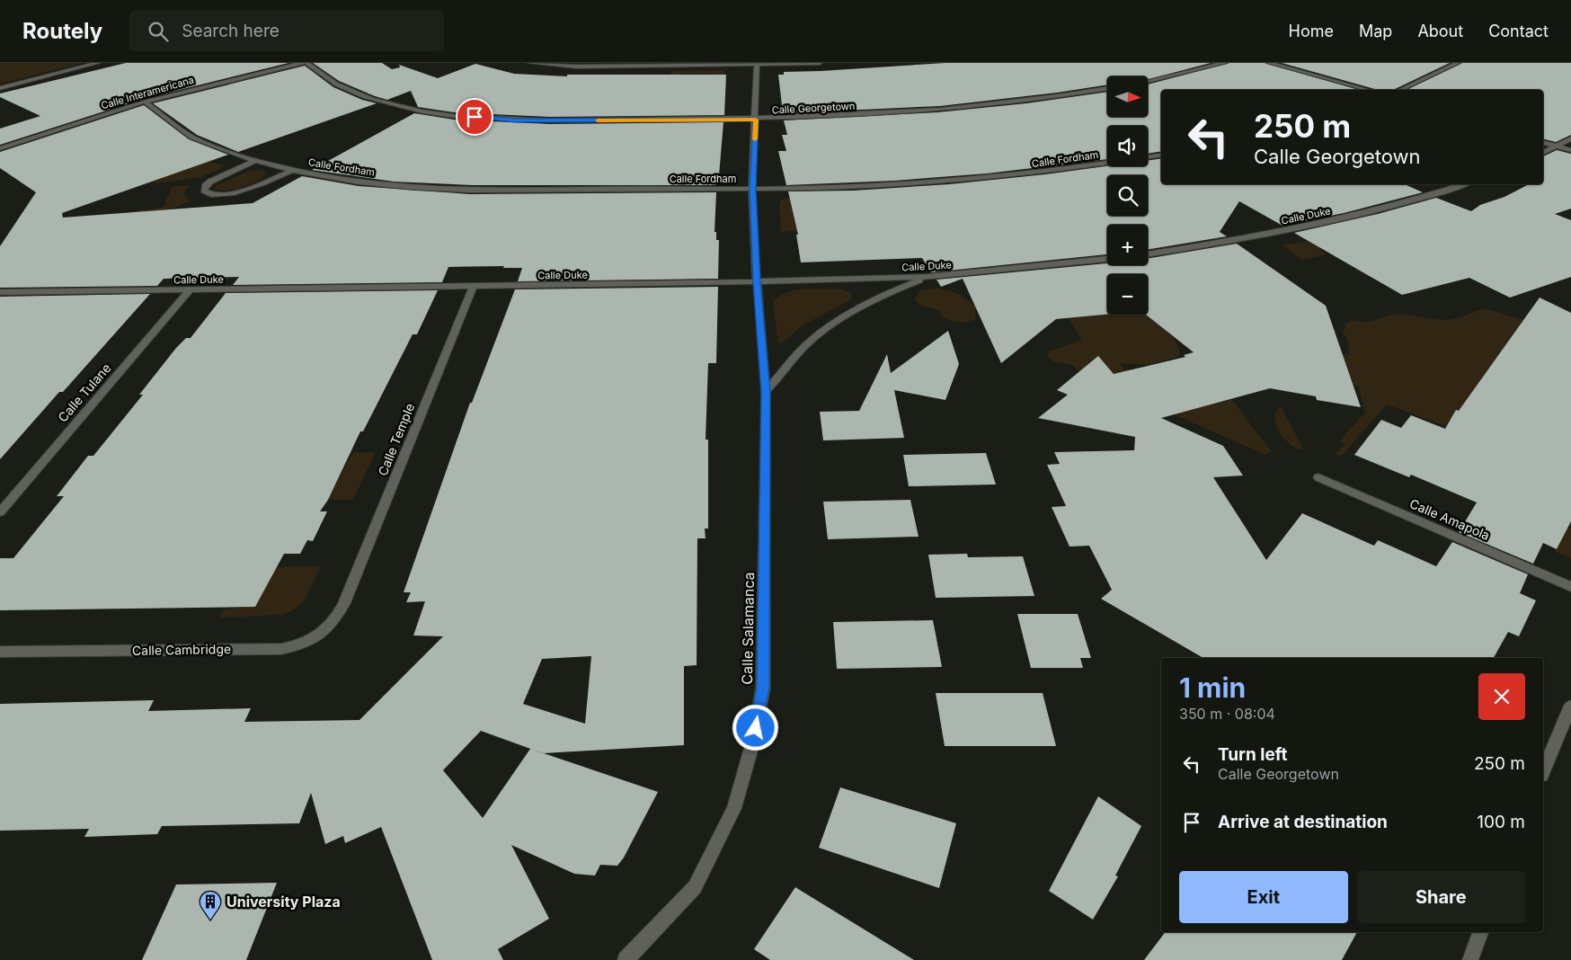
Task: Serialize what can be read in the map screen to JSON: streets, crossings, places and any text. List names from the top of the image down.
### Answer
{
  "streets": {
    "street": [
      "Calle Interamericana",
      "Calle Georgetown",
      "Calle Fordham",
      "Calle Duke",
      "Calle Tulane",
      "Calle Temple",
      "Calle Amapola",
      "Calle Salamanca",
      "Calle Cambridge"
    ]
  },
  "crossings": [
    ["Calle Interamericana", "Calle Fordham"],
    ["Calle Georgetown", "Calle Salamanca"],
    ["Calle Fordham", "Calle Salamanca"],
    ["Calle Duke", "Calle Tulane"],
    ["Calle Duke", "Calle Temple"],
    ["Calle Duke", "Calle Salamanca"],
    ["Calle Temple", "Calle Cambridge"]
  ],
  "places": {
    "building": ["University Plaza"]
  },
  "north": "right",
  "page": {
    "header": "Routely",
    "search": "Search here",
    "nav": [
      "Home",
      "Map",
      "About",
      "Contact"
    ],
    "map_buttons": ["+", "−"],
    "turn": ["250 m", "Calle Georgetown"],
    "heading": ["1 min", "350 m · 08:04"],
    "list": [
      {
        "name": "Turn left",
        "note": "Calle Georgetown",
        "value": "250 m"
      },
      {
        "name": "Arrive at destination",
        "value": "100 m"
      }
    ],
    "buttons": ["Exit", "Share"]
  }
}
